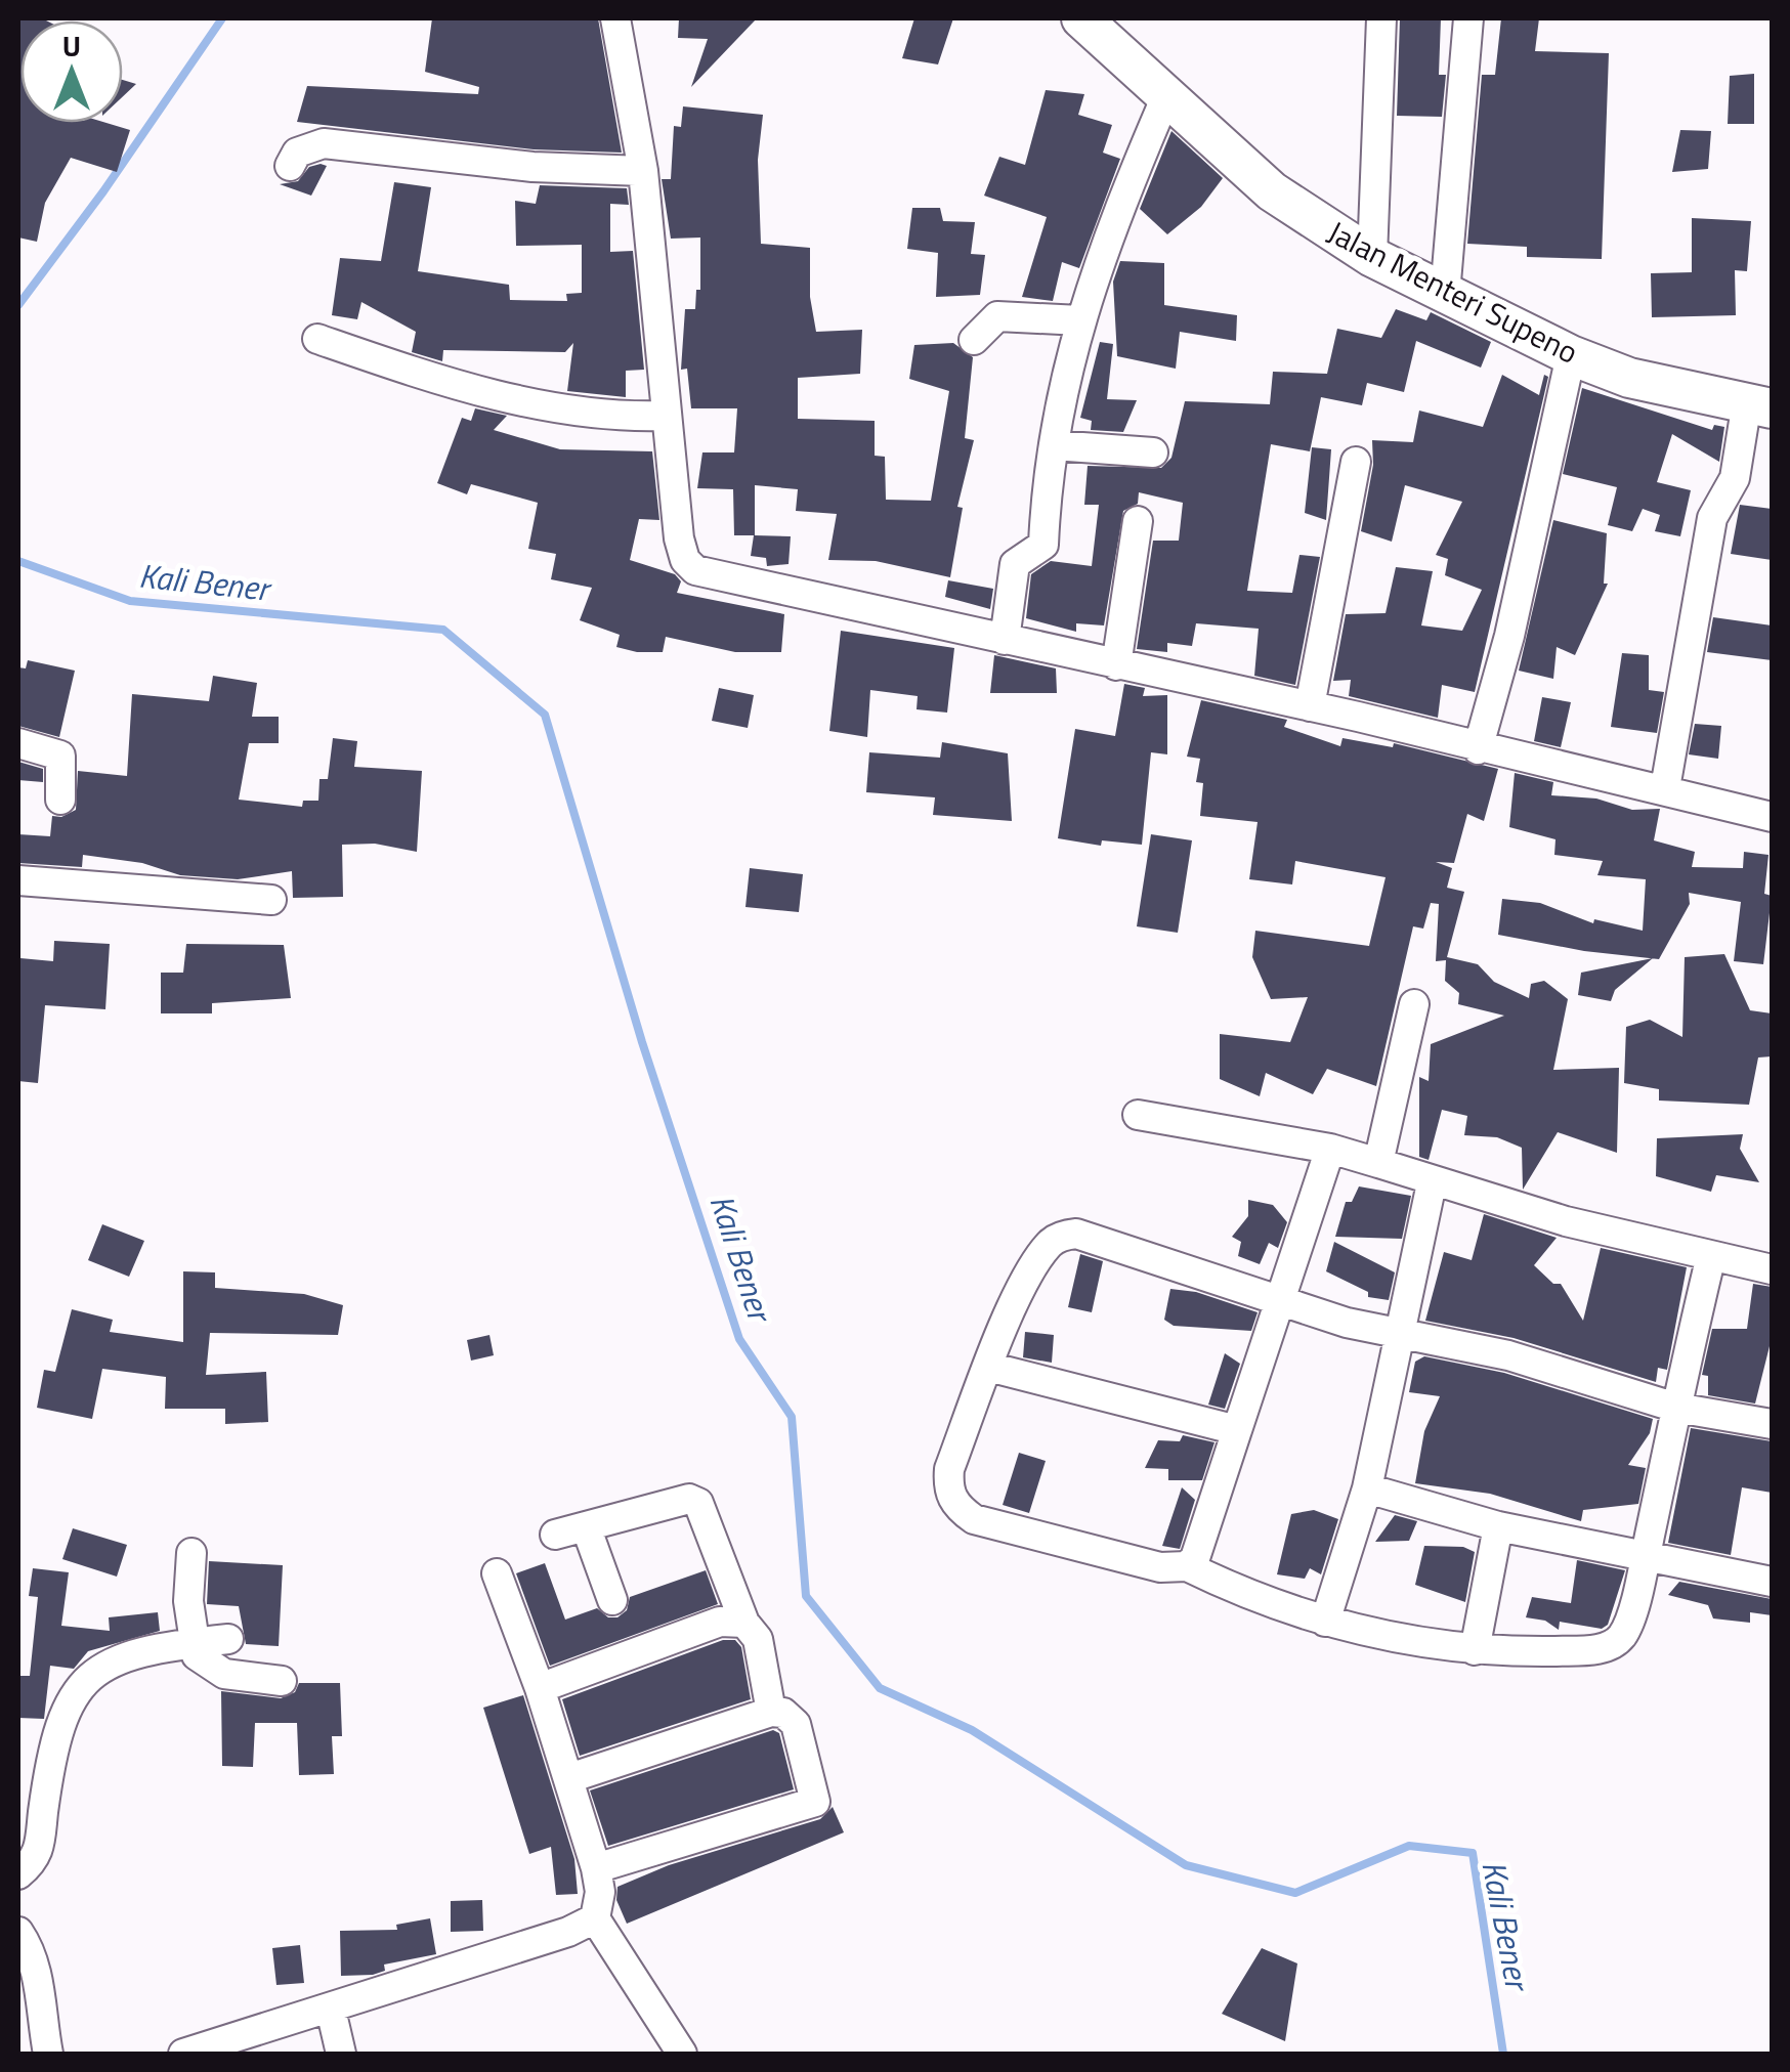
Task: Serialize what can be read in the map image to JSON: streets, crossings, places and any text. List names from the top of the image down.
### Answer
{
  "streets": {
    "main road": ["Jalan Menteri Supeno"]
  },
  "water": ["Kali Bener"],
  "north": "top"
}
